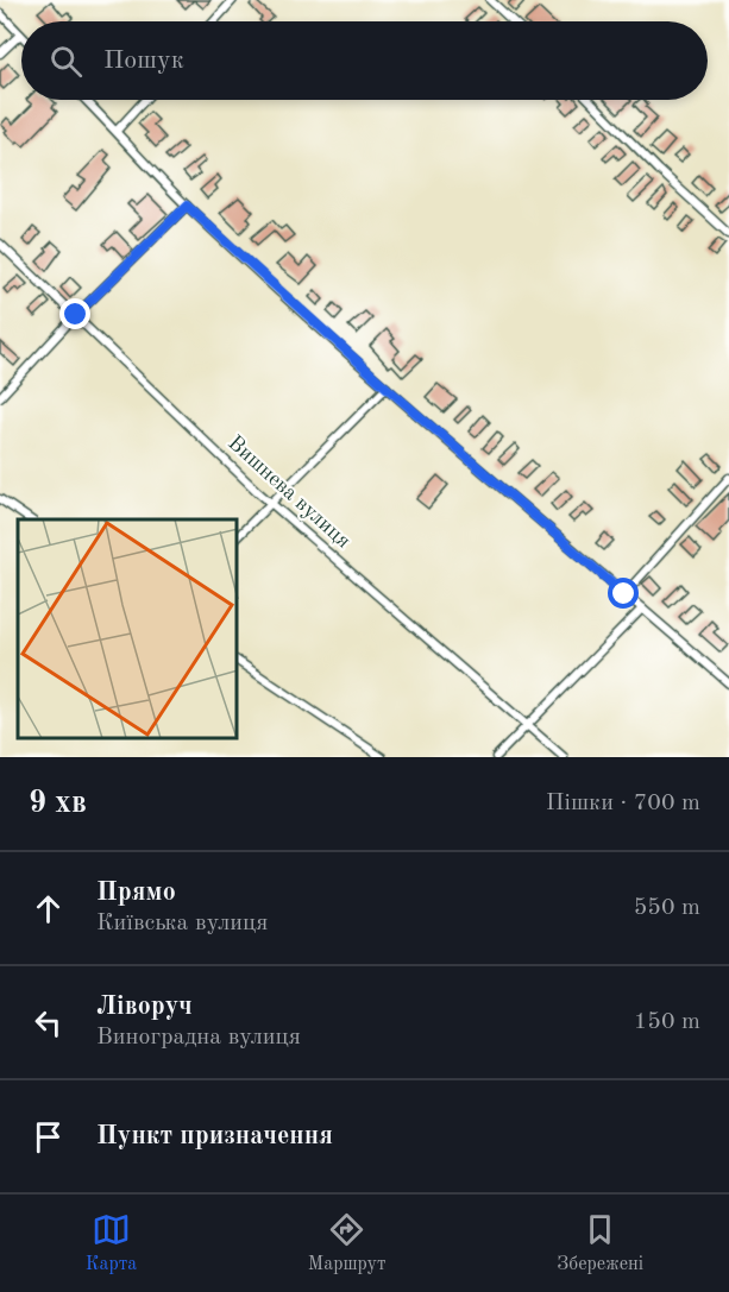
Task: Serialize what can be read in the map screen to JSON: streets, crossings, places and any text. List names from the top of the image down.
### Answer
{
  "streets": {
    "street": ["Вишнева вулиця"]
  },
  "page": {
    "search": "Пошук",
    "heading": ["9 хв", "Пішки · 700 m"],
    "list": [
      ["Прямо", "Київська вулиця", "550 m"],
      ["Ліворуч", "Виноградна вулиця", "150 m"],
      "Пункт призначення"
    ],
    "nav": ["Карта", "Маршрут", "Збережені"]
  }
}
